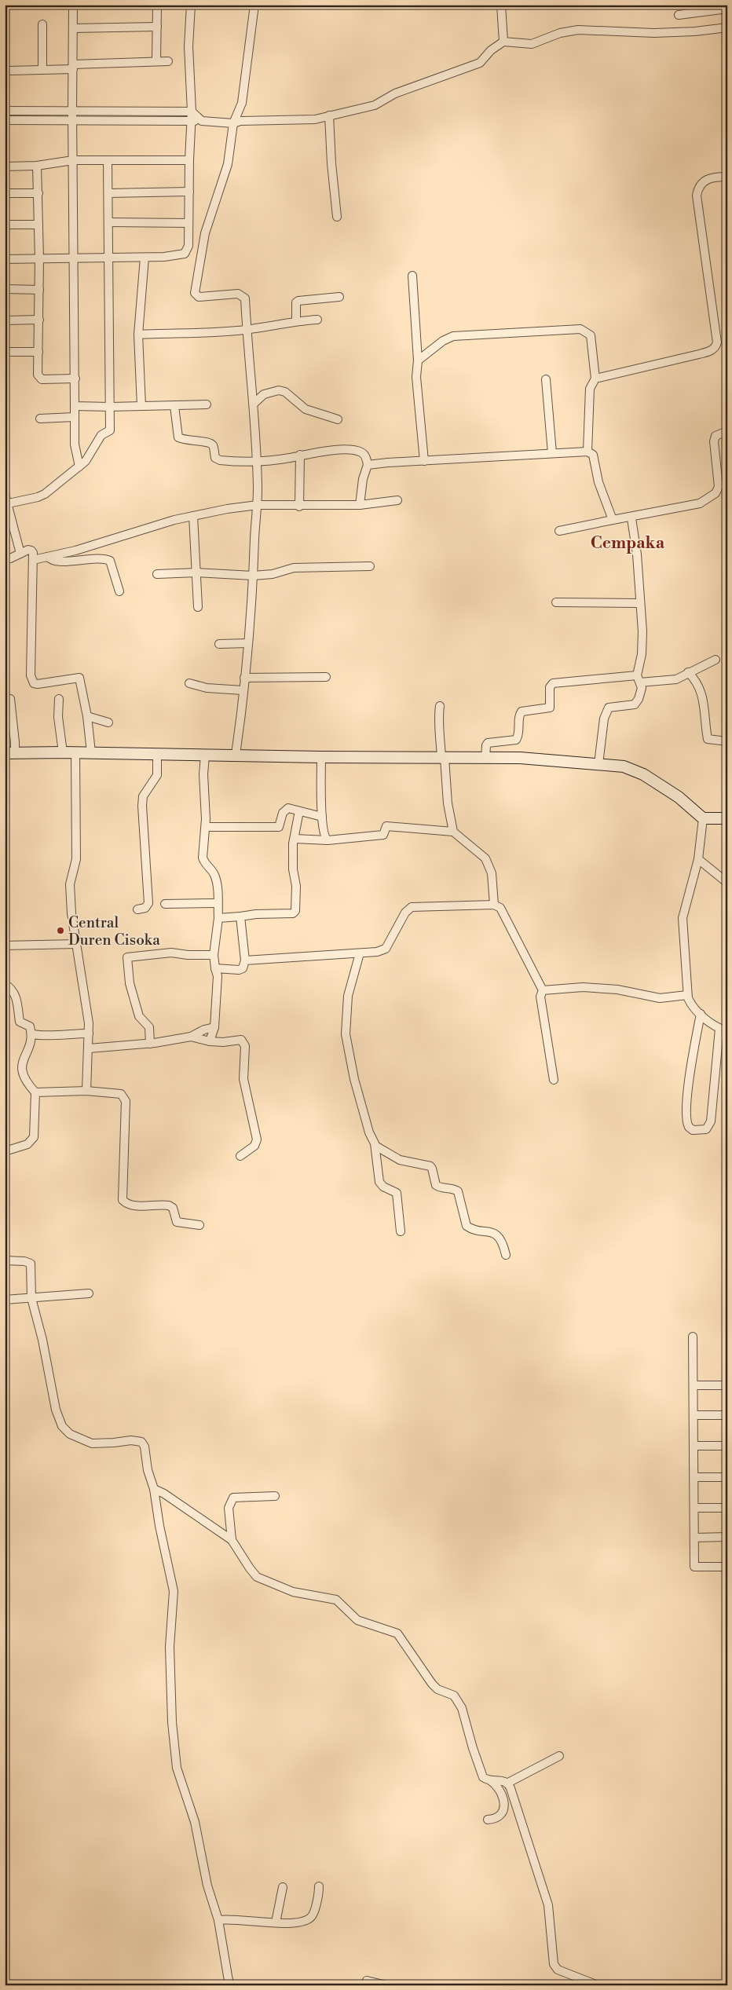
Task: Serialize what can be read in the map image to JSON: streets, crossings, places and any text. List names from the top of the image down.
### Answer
{
  "districts": ["Cempaka"],
  "places": ["Central Duren Cisoka"]
}
